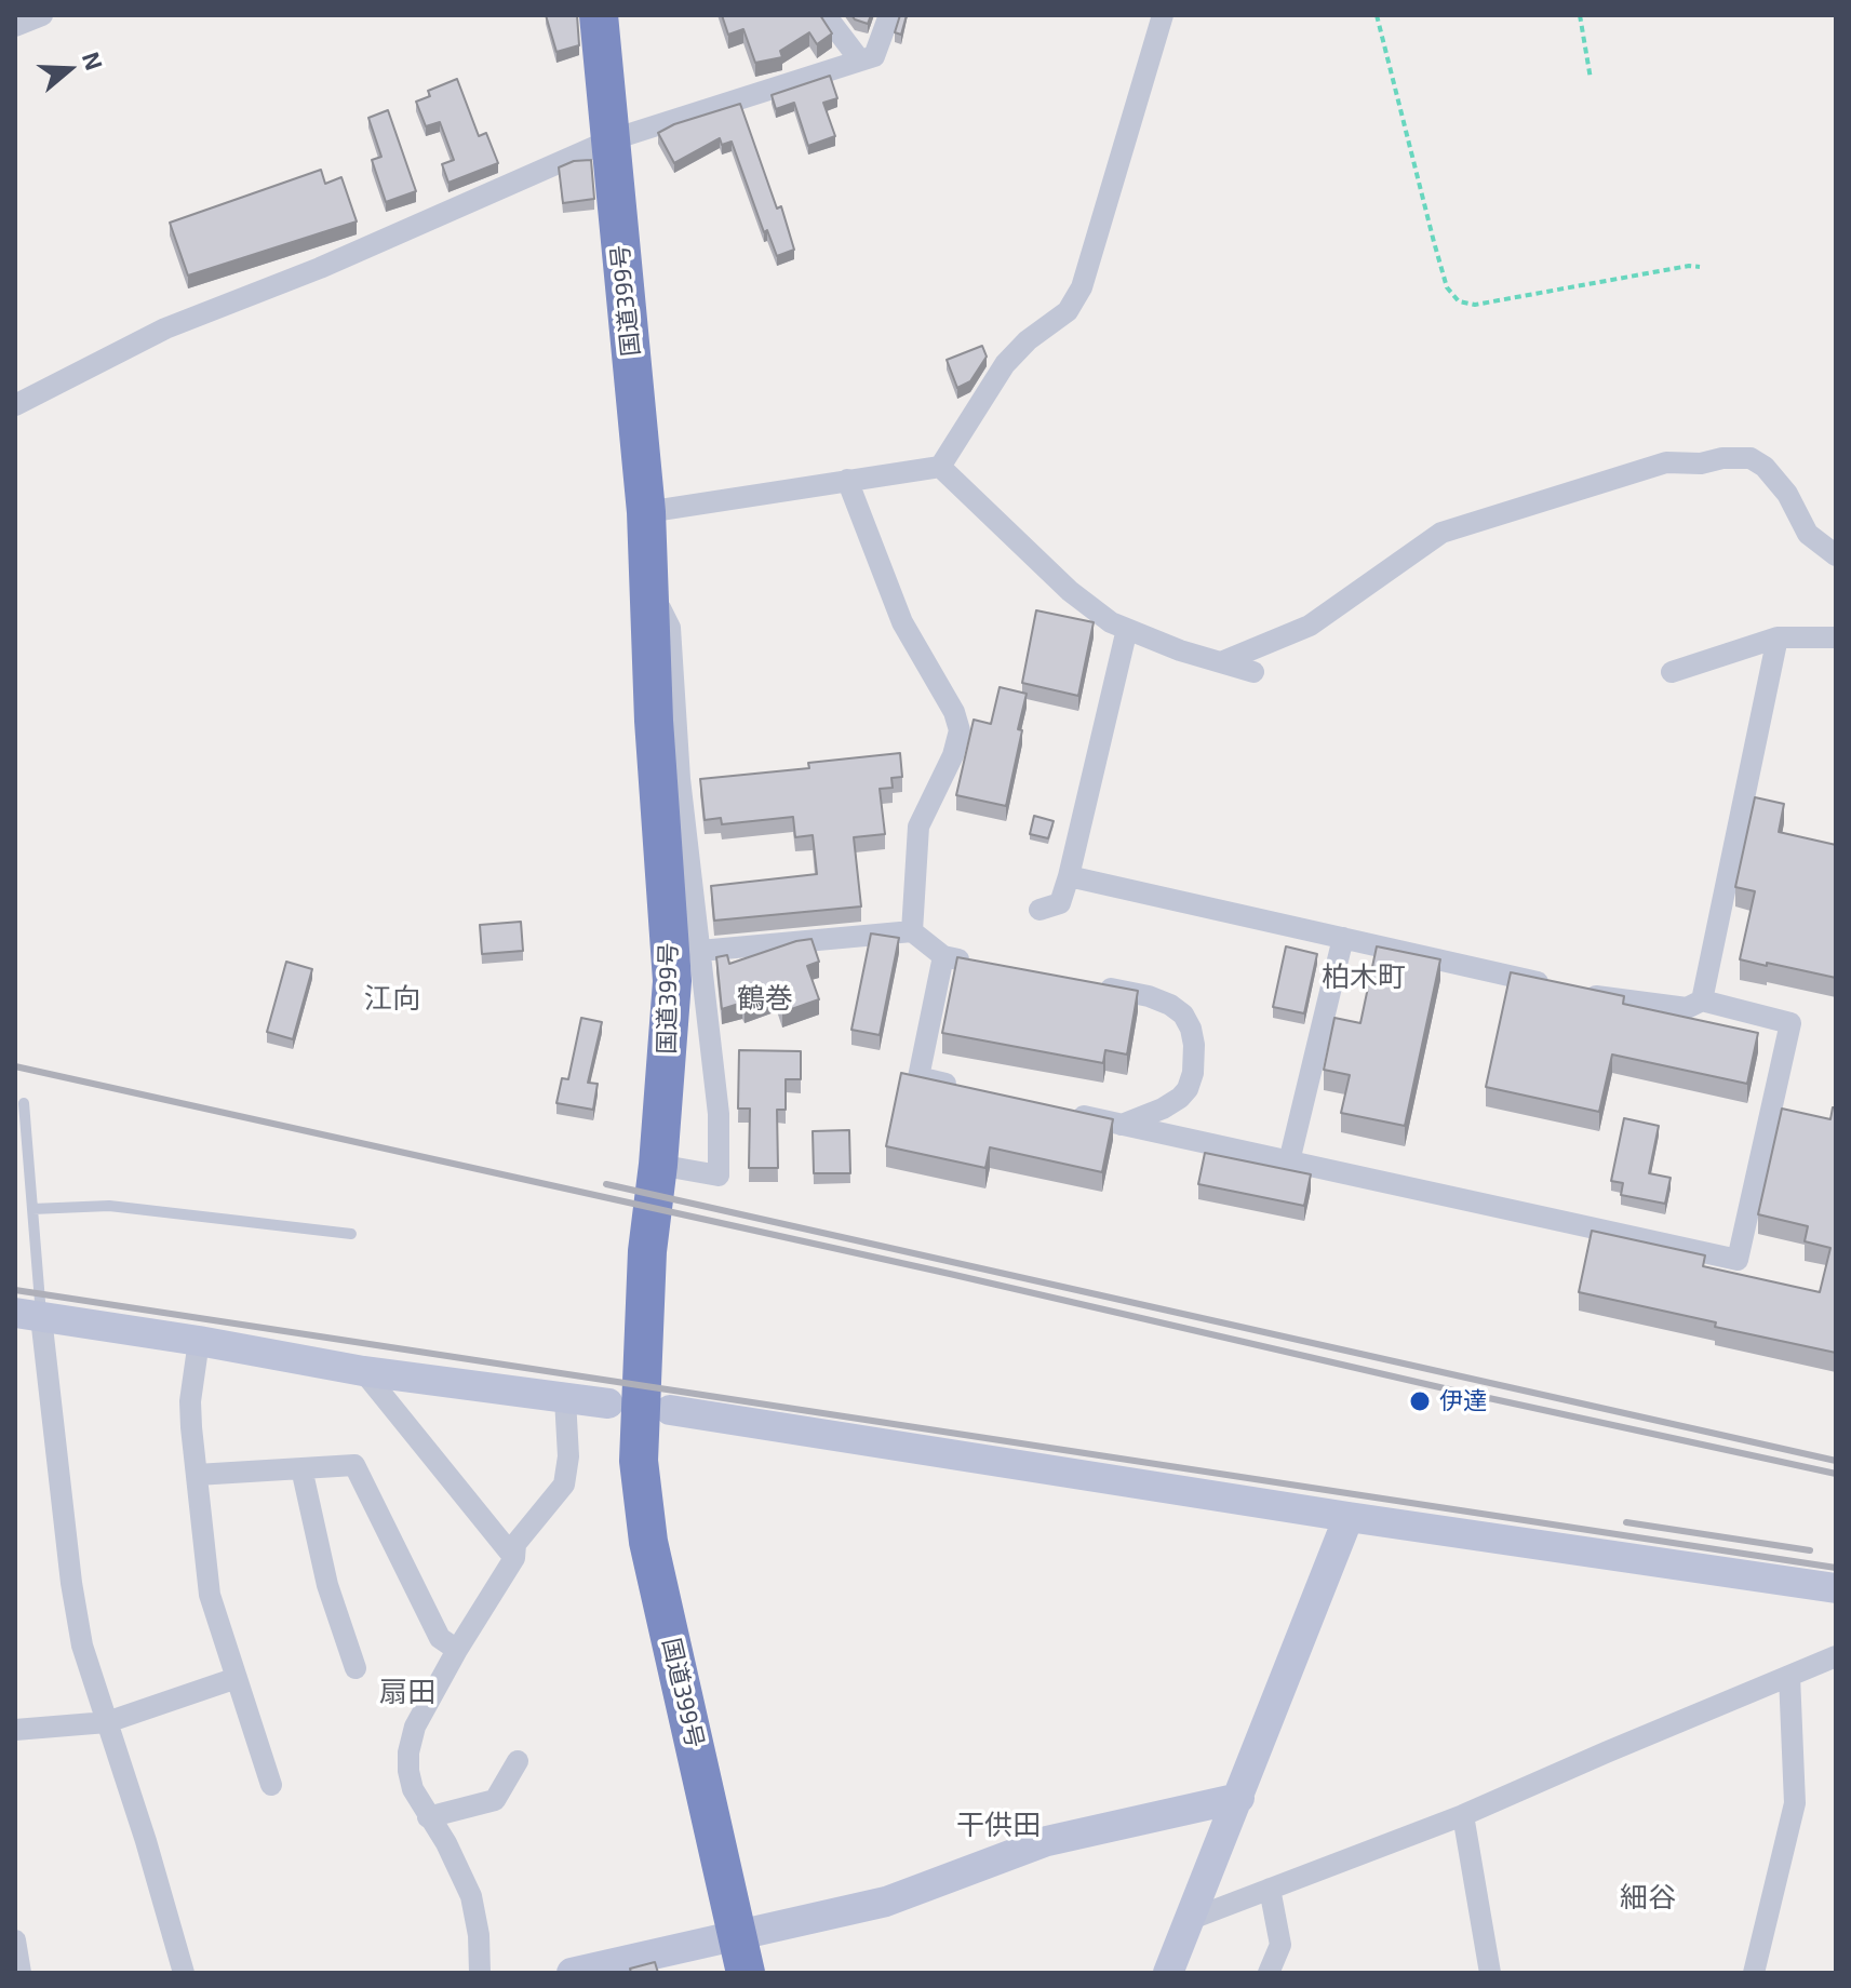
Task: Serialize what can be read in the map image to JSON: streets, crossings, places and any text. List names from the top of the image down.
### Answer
{
  "streets": {
    "highway": ["国道399号"]
  },
  "districts": [
    "柏木町",
    "江向",
    "鶴巻",
    "扇田",
    "干供田",
    "細谷"
  ],
  "places": ["伊達"],
  "north": "right"
}
